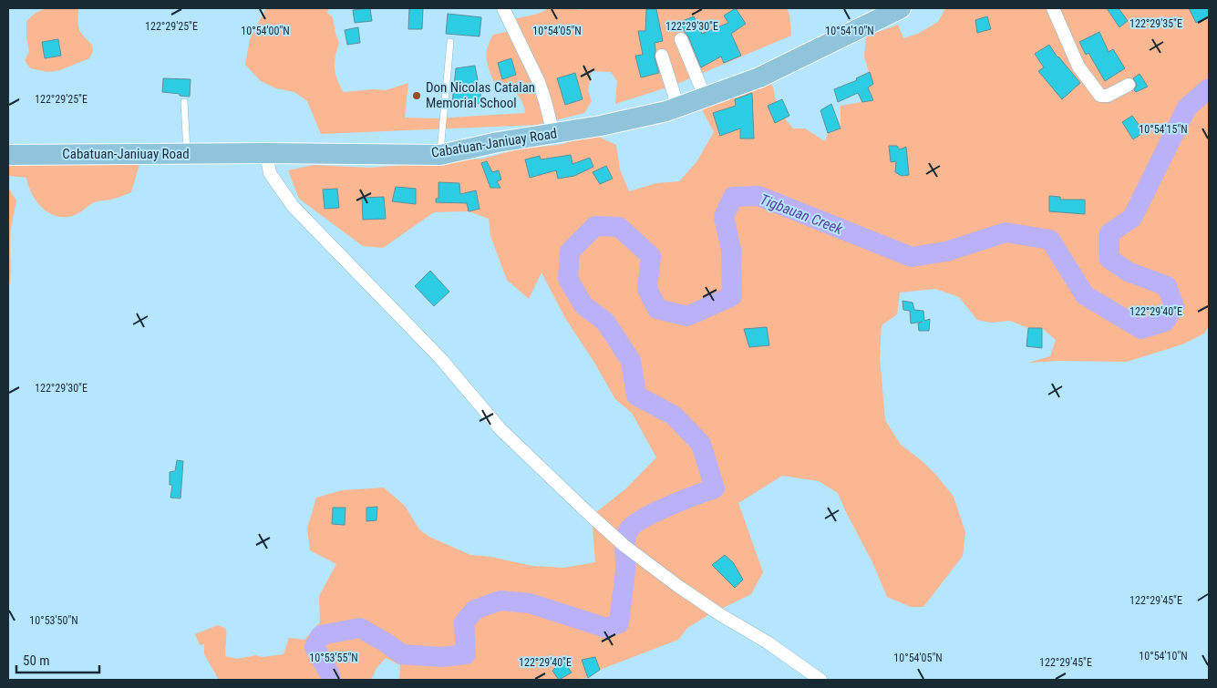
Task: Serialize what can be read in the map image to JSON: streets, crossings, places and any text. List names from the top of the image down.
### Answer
{
  "streets": {
    "main road": ["Cabatuan-Janiuay Road"]
  },
  "water": ["Tigbauan Creek"],
  "places": ["Don Nicolas Catalan Memorial School"],
  "scale_bar": "50 m",
  "coordinates": [
    "122°29'35\"E",
    "122°29'25\"E",
    "122°29'30\"E",
    "10°54'00\"N",
    "10°54'05\"N",
    "10°54'10\"N",
    "10°54'15\"N",
    "122°29'40\"E",
    "122°29'45\"E",
    "10°53'50\"N",
    "10°53'55\"N"
  ]
}
